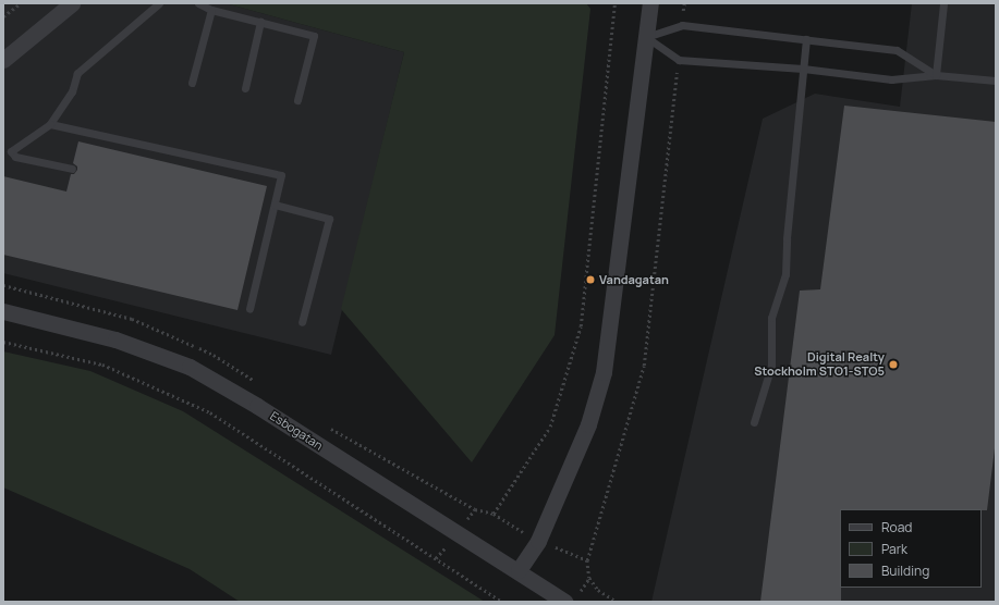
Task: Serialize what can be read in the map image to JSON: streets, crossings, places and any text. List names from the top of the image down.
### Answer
{
  "streets": {
    "street": ["Esbogatan"]
  },
  "places": ["Vandagatan", "Digital Realty Stockholm STO1-STO5"],
  "legend": ["Road", "Park", "Building"]
}
